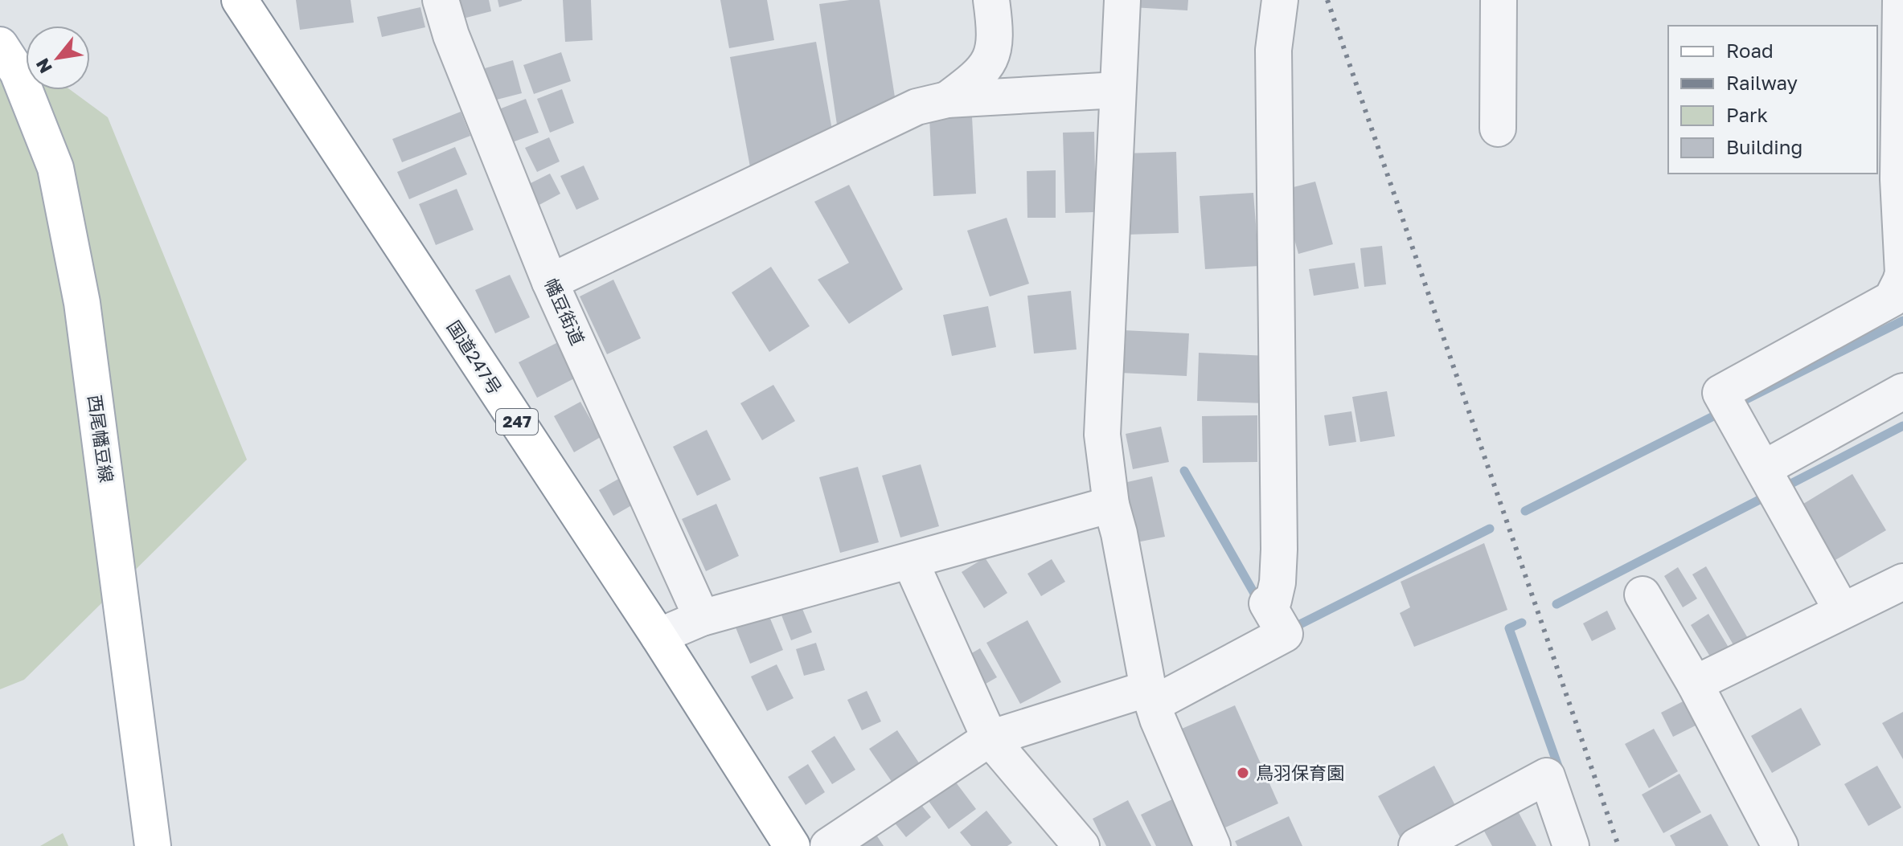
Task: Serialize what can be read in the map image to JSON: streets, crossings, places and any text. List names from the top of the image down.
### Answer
{
  "streets": {
    "main road": ["国道247号", "247", "西尾幡豆線"],
    "street": ["幡豆街道"]
  },
  "places": ["鳥羽保育園"],
  "legend": [
    "Road",
    "Railway",
    "Park",
    "Building"
  ],
  "north": "bottom left"
}
